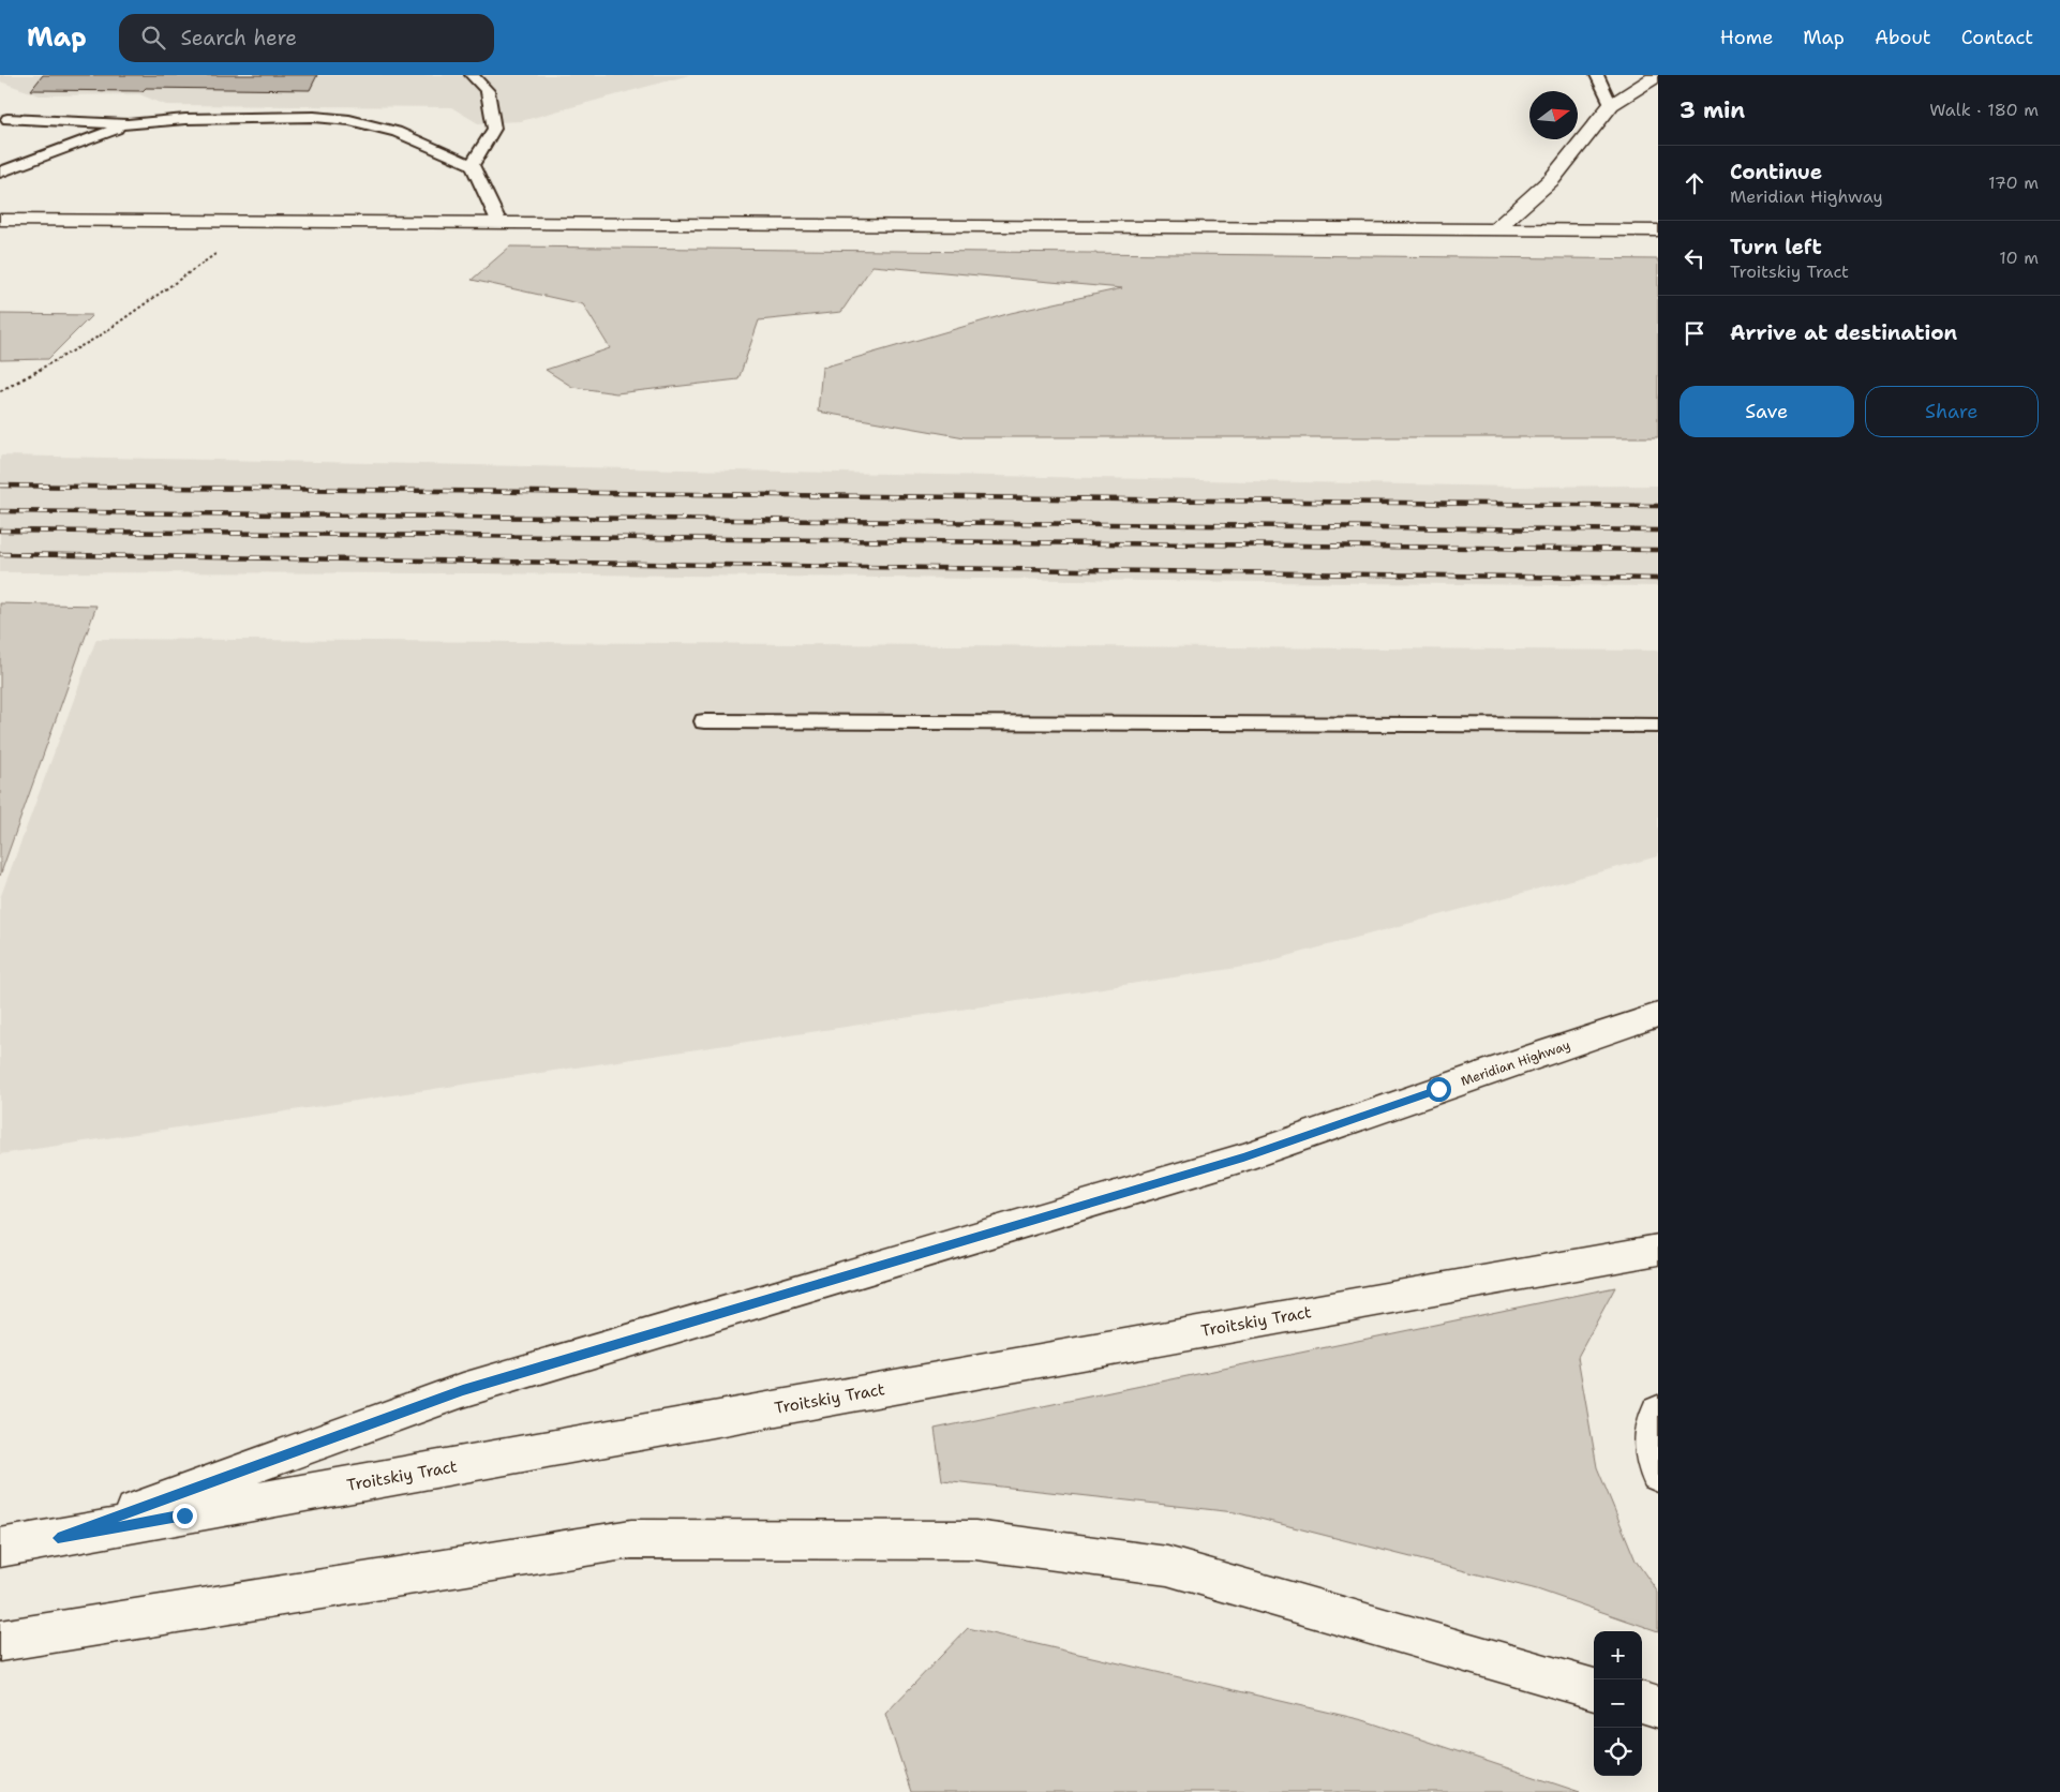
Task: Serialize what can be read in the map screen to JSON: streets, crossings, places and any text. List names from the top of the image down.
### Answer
{
  "streets": {
    "main road": ["Meridian Highway", "Troitskiy Tract"]
  },
  "crossings": [
    ["Meridian Highway", "Troitskiy Tract"]
  ],
  "north": "right",
  "page": {
    "header": "Map",
    "search": "Search here",
    "nav": [
      "Home",
      "Map",
      "About",
      "Contact"
    ],
    "heading": ["3 min", "Walk · 180 m"],
    "list": [
      ["Continue", "Meridian Highway", "170 m"],
      ["Turn left", "Troitskiy Tract", "10 m"],
      "Arrive at destination"
    ],
    "buttons": ["Save", "Share"],
    "map_buttons": ["+", "−"]
  }
}
